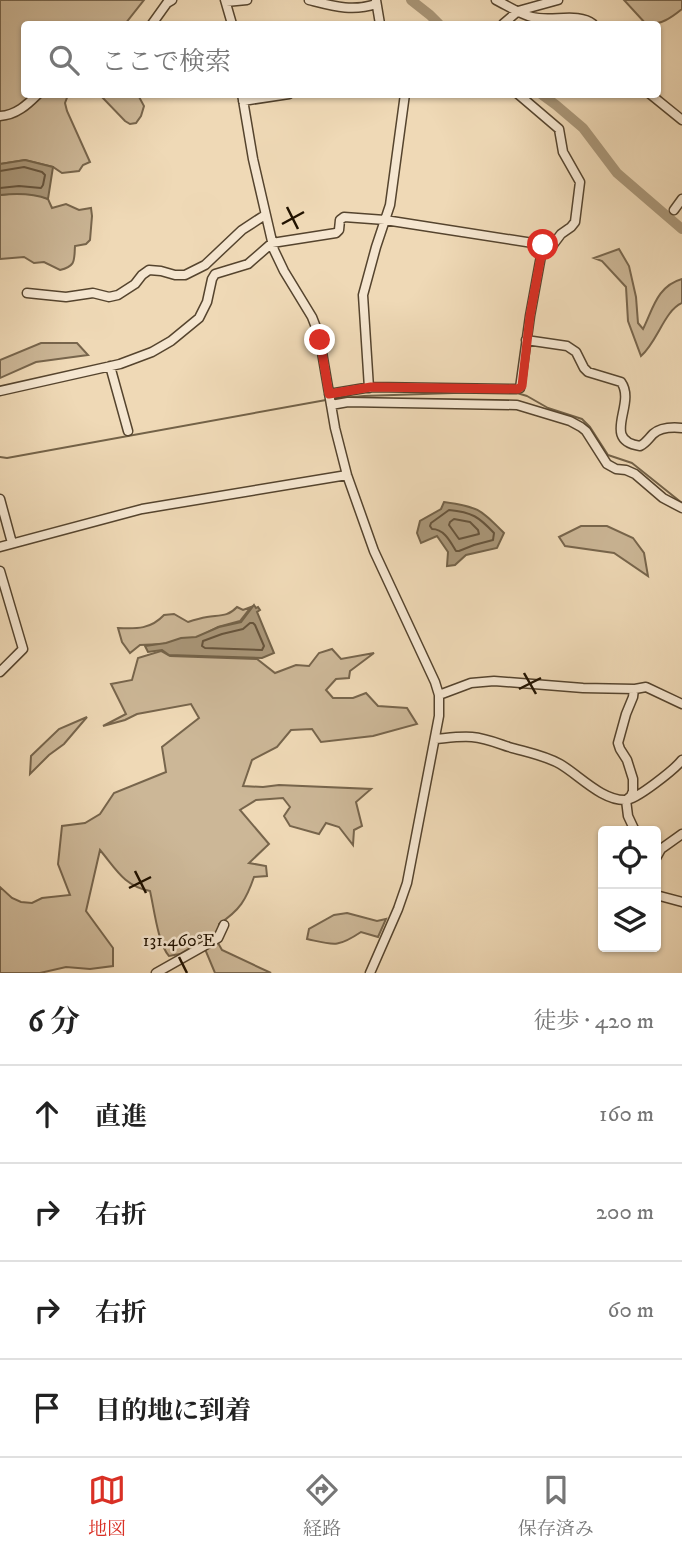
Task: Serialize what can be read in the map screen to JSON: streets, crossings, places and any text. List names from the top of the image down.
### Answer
{
  "page": {
    "search": "ここで検索",
    "heading": ["6 分", "徒歩 · 420 m"],
    "list": [
      ["直進", "160 m"],
      ["右折", "200 m"],
      ["右折", "60 m"],
      "目的地に到着"
    ],
    "nav": ["地図", "経路", "保存済み"]
  },
  "coordinates": ["131.460°E"]
}
